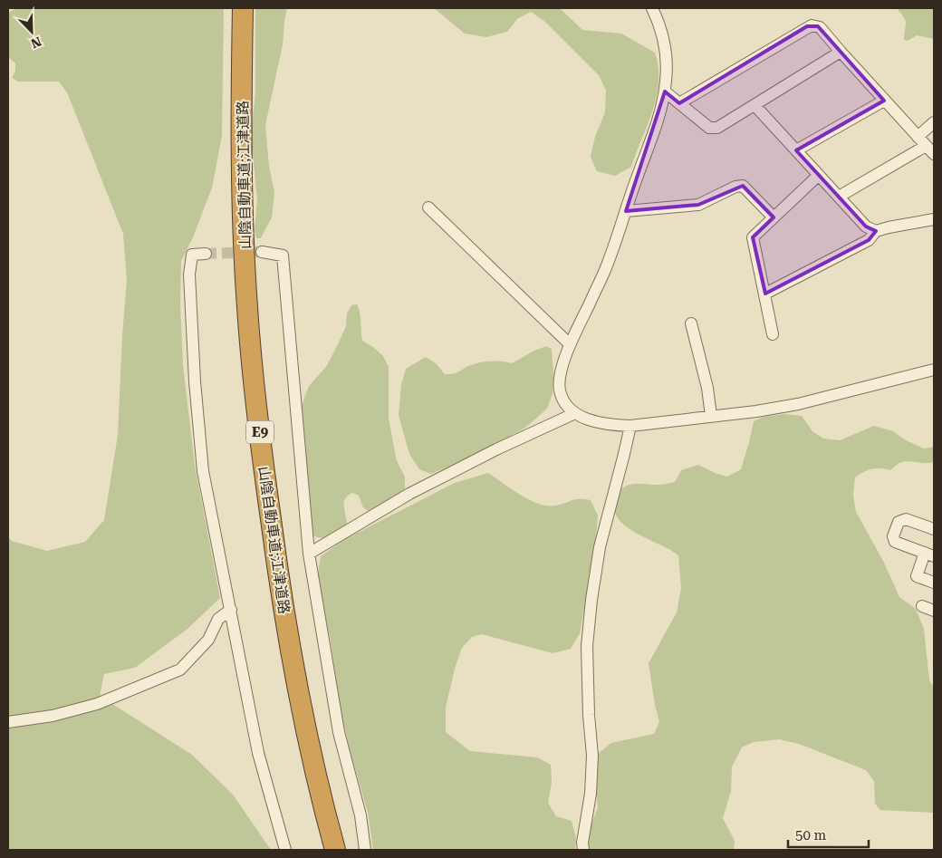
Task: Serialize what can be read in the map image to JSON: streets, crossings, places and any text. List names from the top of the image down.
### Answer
{
  "streets": {
    "highway": ["山陰自動車道;江津道路", "E9"]
  },
  "scale_bar": "50 m",
  "north": "bottom right"
}
